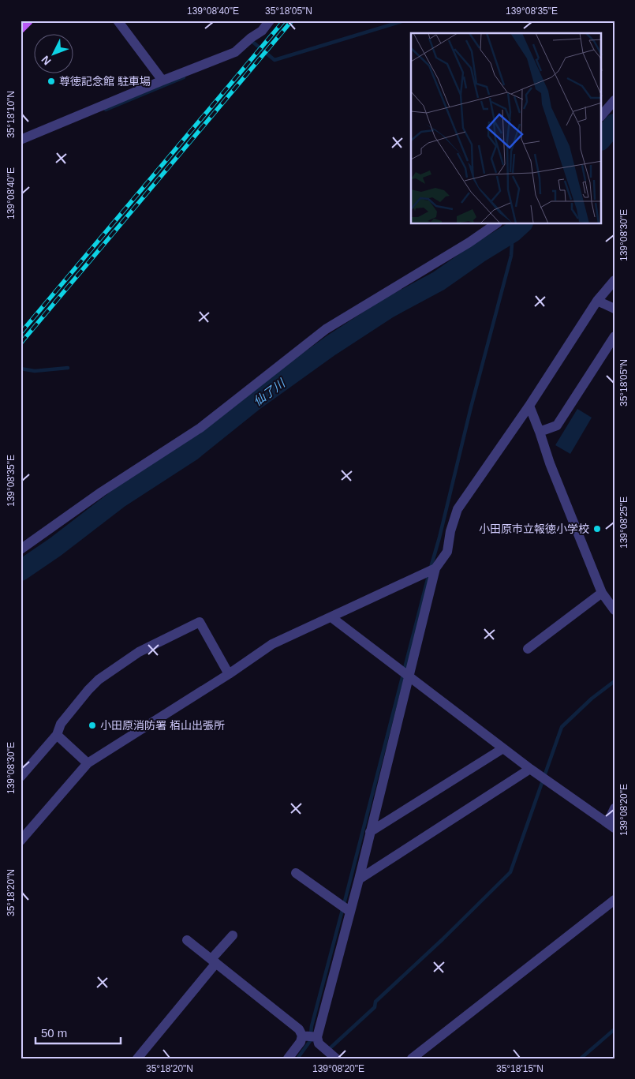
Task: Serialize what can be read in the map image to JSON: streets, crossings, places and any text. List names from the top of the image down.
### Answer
{
  "water": ["仙了川"],
  "places": ["尊徳記念館 駐車場", "小田原市立報徳小学校", "小田原消防署 栢山出張所"],
  "scale_bar": "50 m",
  "north": "bottom left",
  "coordinates": [
    "139°08'40\"E",
    "35°18'05\"N",
    "139°08'35\"E",
    "35°18'10\"N",
    "139°08'30\"E",
    "139°08'25\"E",
    "139°08'20\"E",
    "35°18'20\"N",
    "35°18'15\"N"
  ]
}
